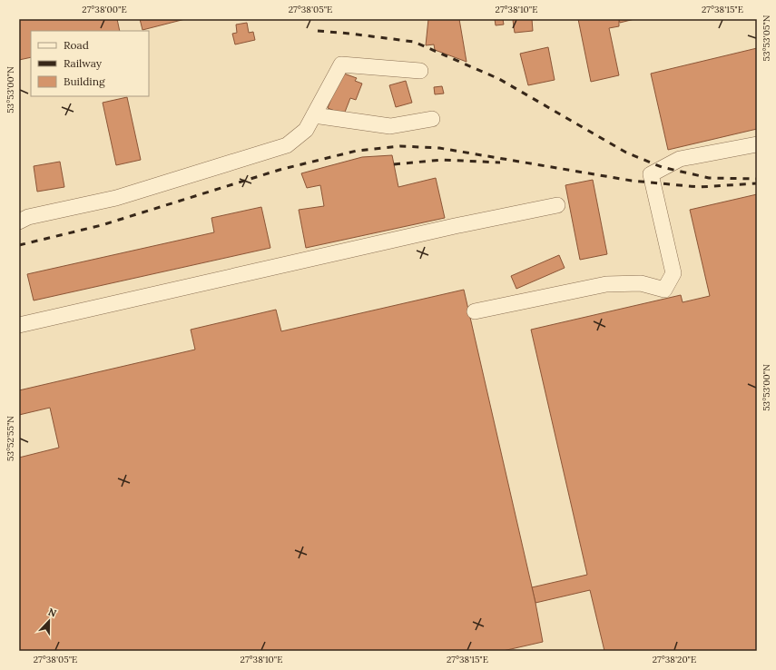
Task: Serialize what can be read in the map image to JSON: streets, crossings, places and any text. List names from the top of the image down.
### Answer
{
  "legend": ["Road", "Railway", "Building"],
  "north": "top",
  "coordinates": [
    "27°38'00\"E",
    "27°38'05\"E",
    "27°38'10\"E",
    "27°38'15\"E",
    "53°53'05\"N",
    "53°53'00\"N",
    "53°52'55\"N",
    "27°38'20\"E"
  ]
}
